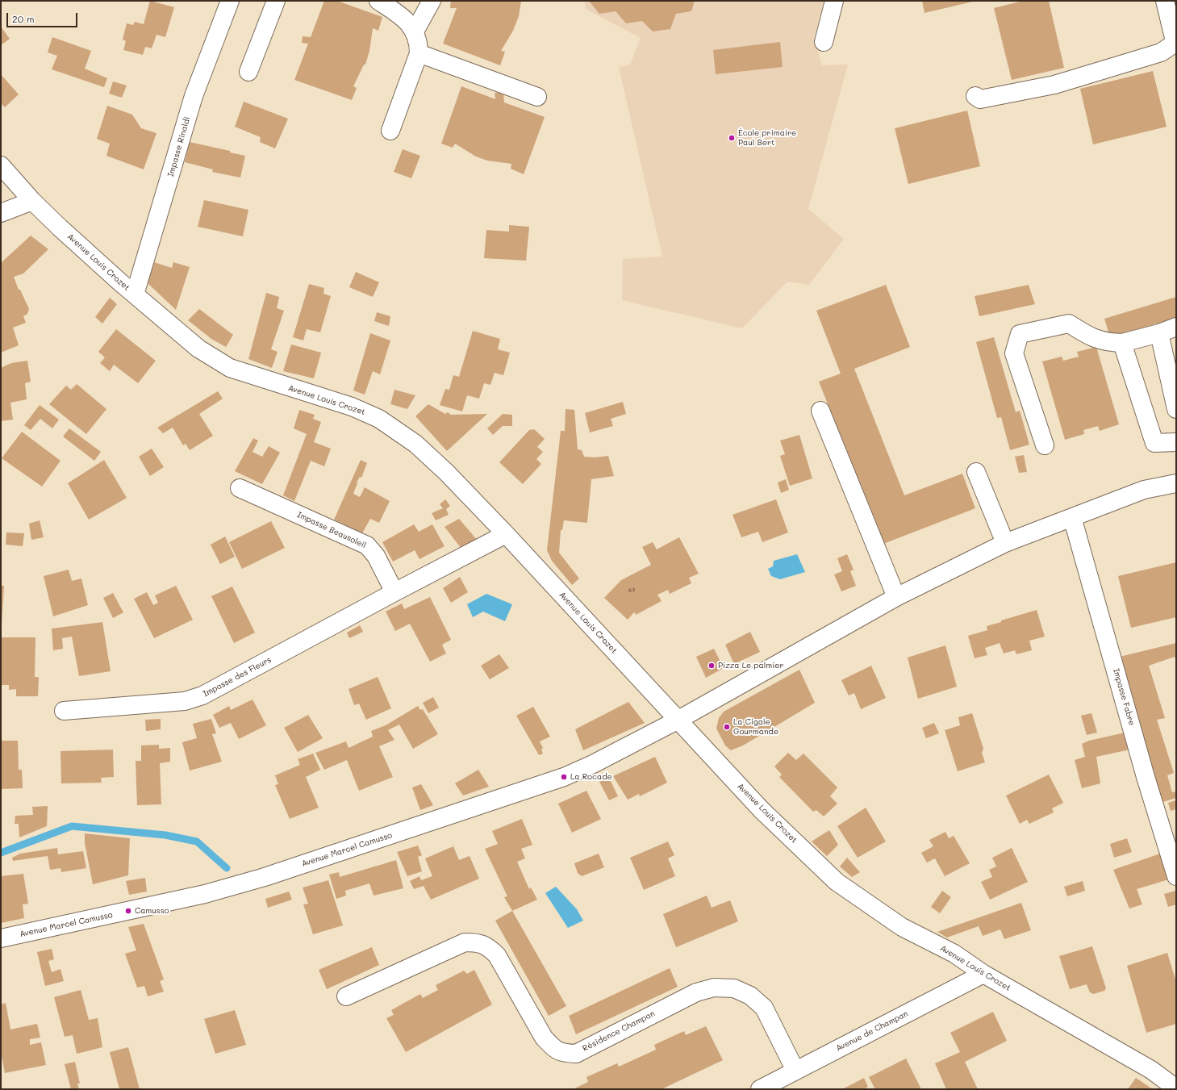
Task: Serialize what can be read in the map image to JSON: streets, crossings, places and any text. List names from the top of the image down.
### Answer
{
  "streets": {
    "street": [
      "Impasse Rinaldi",
      "Avenue Louis Crozet",
      "Impasse Beausoleil",
      "Impasse des Fleurs",
      "Impasse Fabre",
      "Avenue Marcel Camusso",
      "Résidence Champan",
      "Avenue de Champan"
    ]
  },
  "crossings": [
    ["Impasse Rinaldi", "Avenue Louis Crozet"],
    ["Avenue Louis Crozet", "Avenue Marcel Camusso"],
    ["Avenue Louis Crozet", "Avenue de Champan"],
    ["Impasse Beausoleil", "Impasse des Fleurs"],
    ["Impasse Fabre", "Avenue Marcel Camusso"],
    ["Résidence Champan", "Avenue de Champan"]
  ],
  "places": [
    "École primaire Paul Bert",
    "Pizza Le palmier",
    "La Cigale Gourmande",
    "La Rocade",
    "Camusso"
  ],
  "house_numbers": ["47"],
  "scale_bar": "20 m"
}
